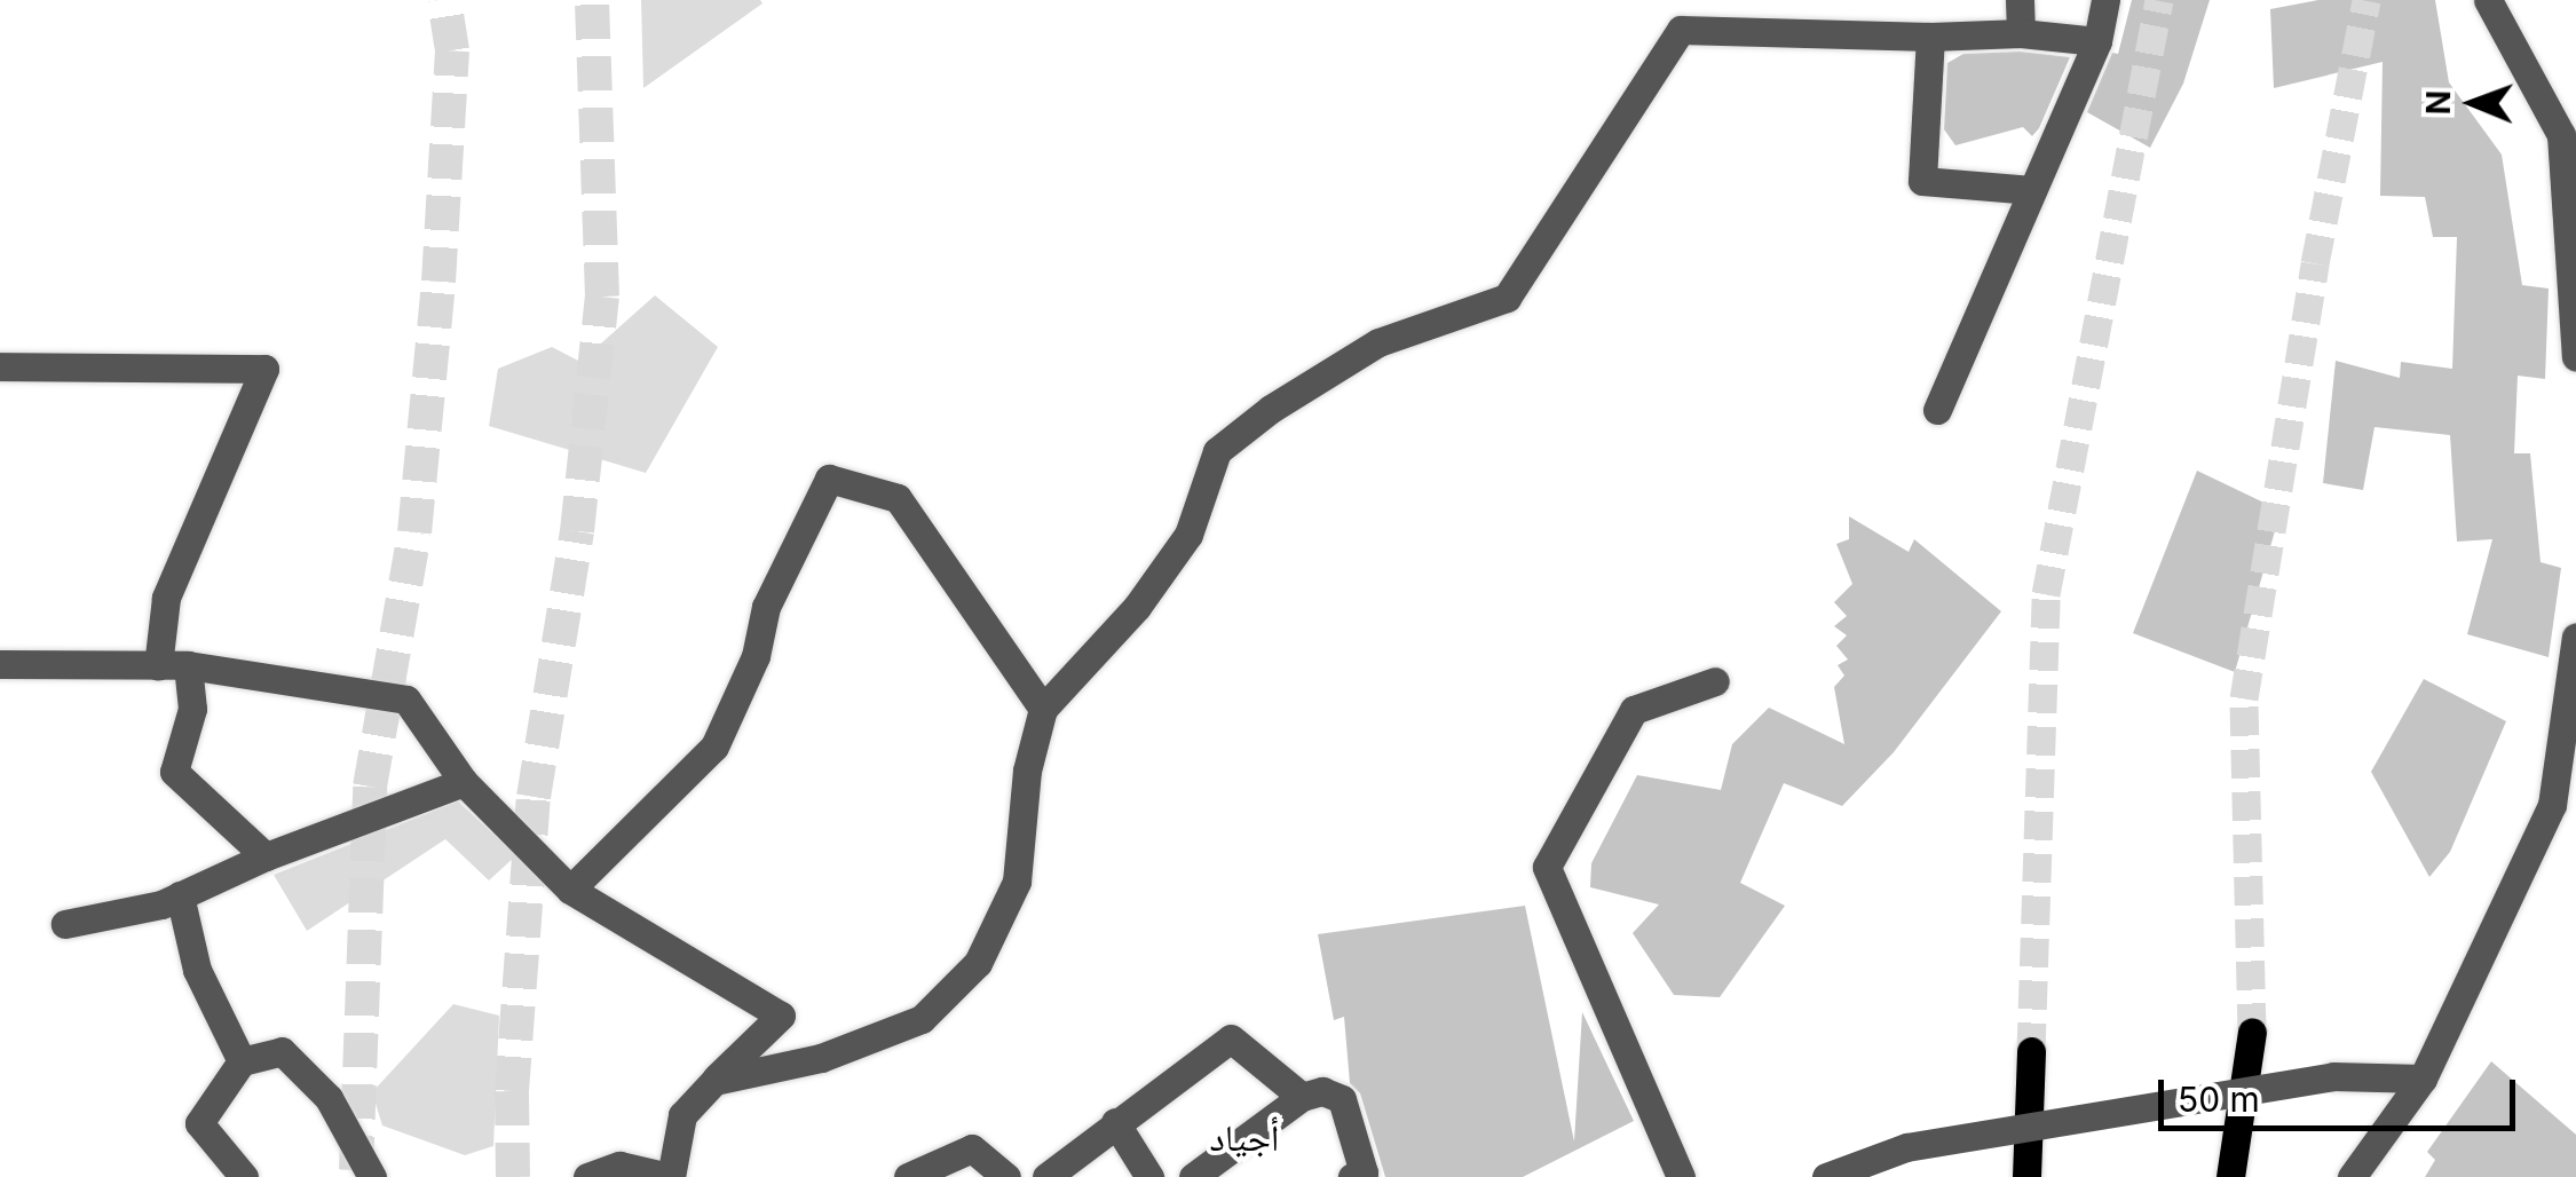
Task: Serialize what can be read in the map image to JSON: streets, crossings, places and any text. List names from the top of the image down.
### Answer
{
  "districts": ["أجياد"],
  "scale_bar": "50 m",
  "north": "left"
}
